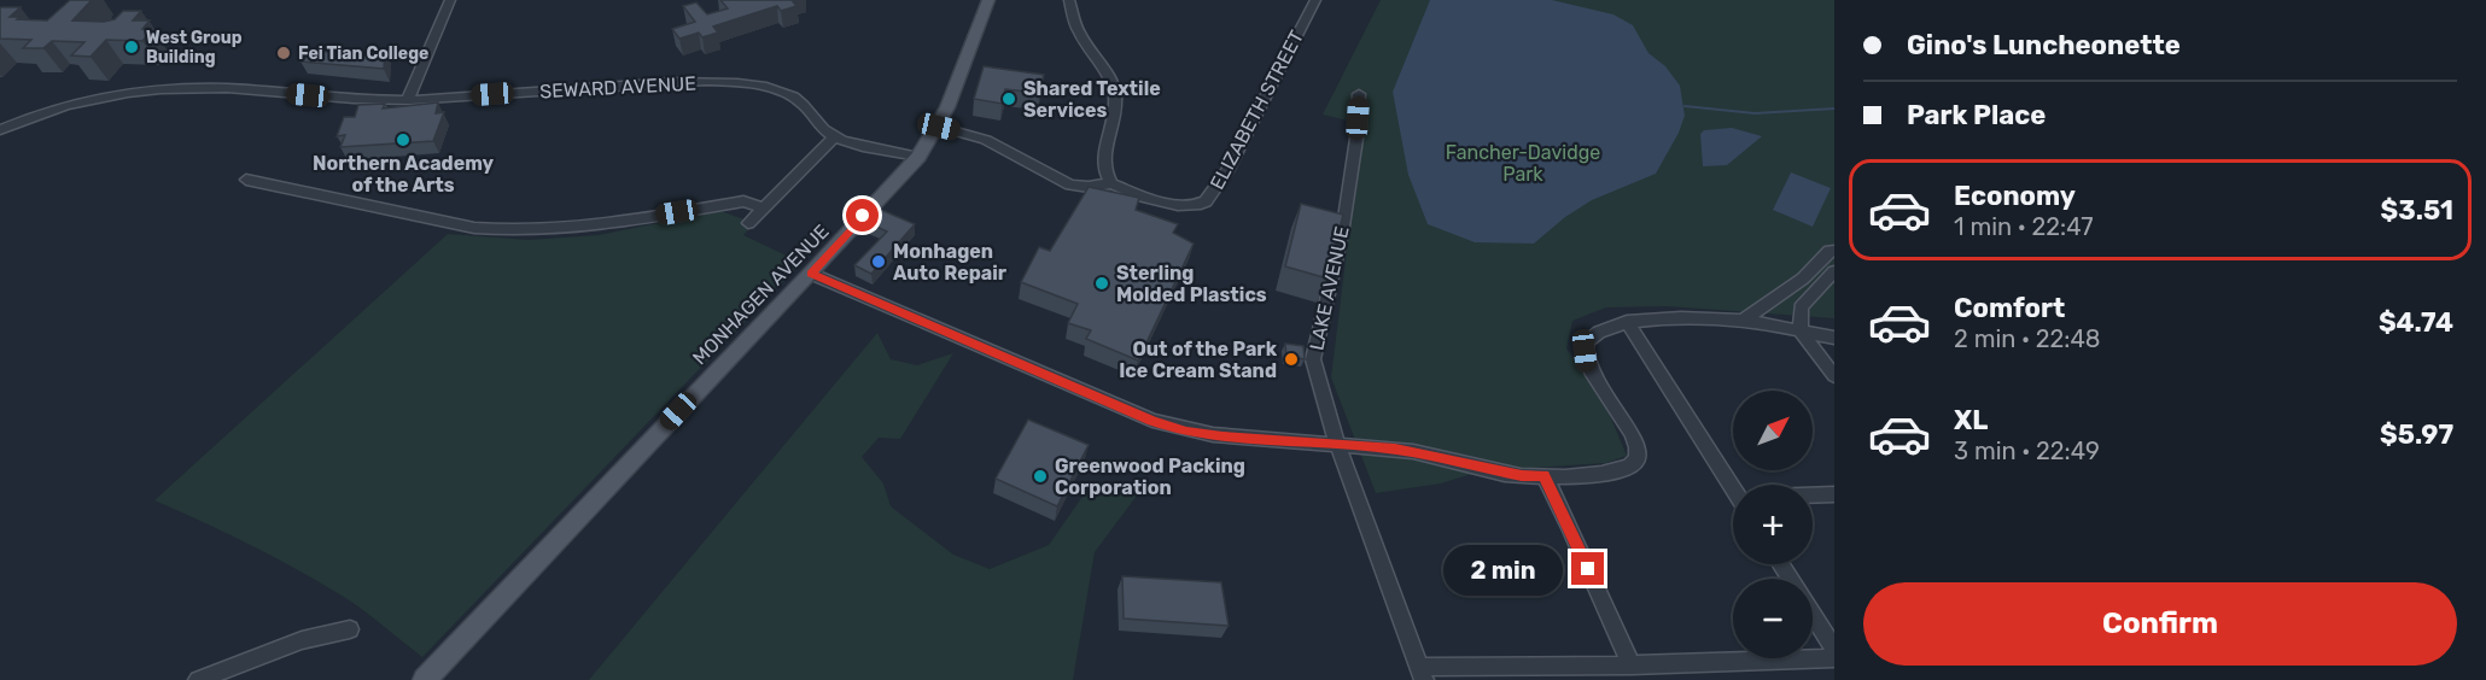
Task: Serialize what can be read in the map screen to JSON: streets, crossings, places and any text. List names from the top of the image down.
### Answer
{
  "streets": {
    "main road": ["MONHAGEN AVENUE"],
    "street": ["SEWARD AVENUE", "ELIZABETH STREET", "LAKE AVENUE"]
  },
  "parks": ["Fancher-Davidge Park"],
  "places": [
    "West Group Building",
    "Fei Tian College",
    "Shared Textile Services",
    "Northern Academy of the Arts",
    "Monhagen Auto Repair",
    "Sterling Molded Plastics",
    "Out of the Park Ice Cream Stand",
    "Greenwood Packing Corporation"
  ],
  "north": "top right",
  "page": {
    "banner": ["Gino's Luncheonette", "Park Place"],
    "list": [
      {
        "name": "Economy",
        "note": "1 min · 22:47",
        "value": "$3.51"
      },
      {
        "name": "Comfort",
        "note": "2 min · 22:48",
        "value": "$4.74"
      },
      {
        "name": "XL",
        "note": "3 min · 22:49",
        "value": "$5.97"
      }
    ],
    "map_buttons": ["+", "−"],
    "bubble": "2 min",
    "buttons": "Confirm"
  }
}
